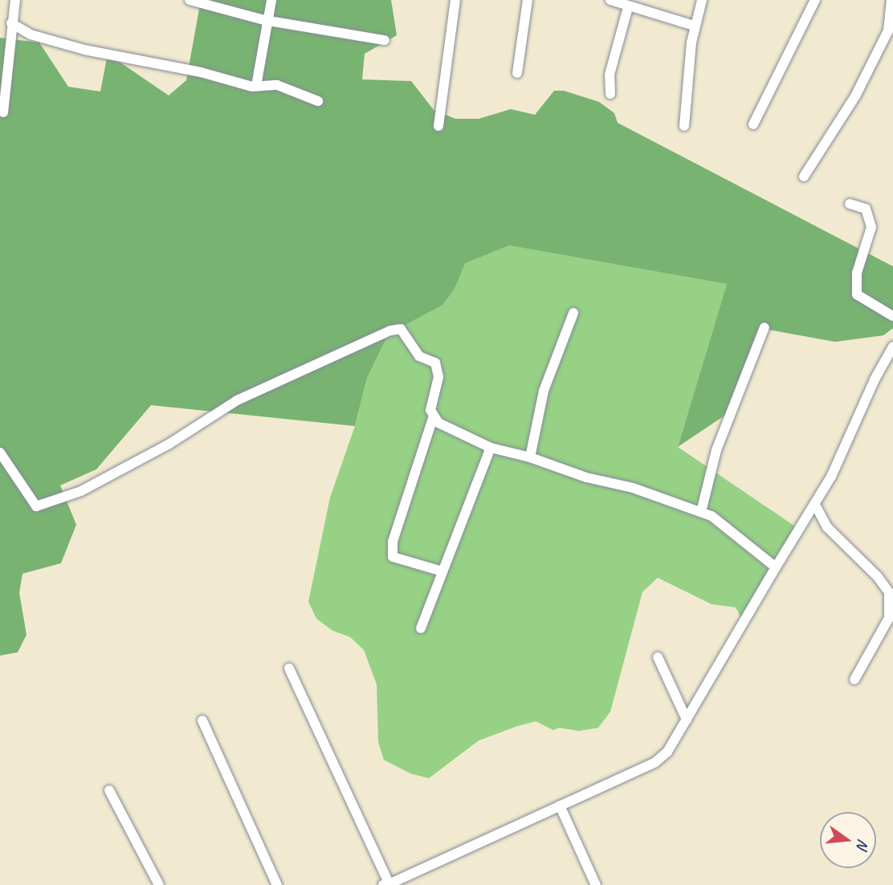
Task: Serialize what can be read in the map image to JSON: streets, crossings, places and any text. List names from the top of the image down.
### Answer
{
  "north": "right"
}
